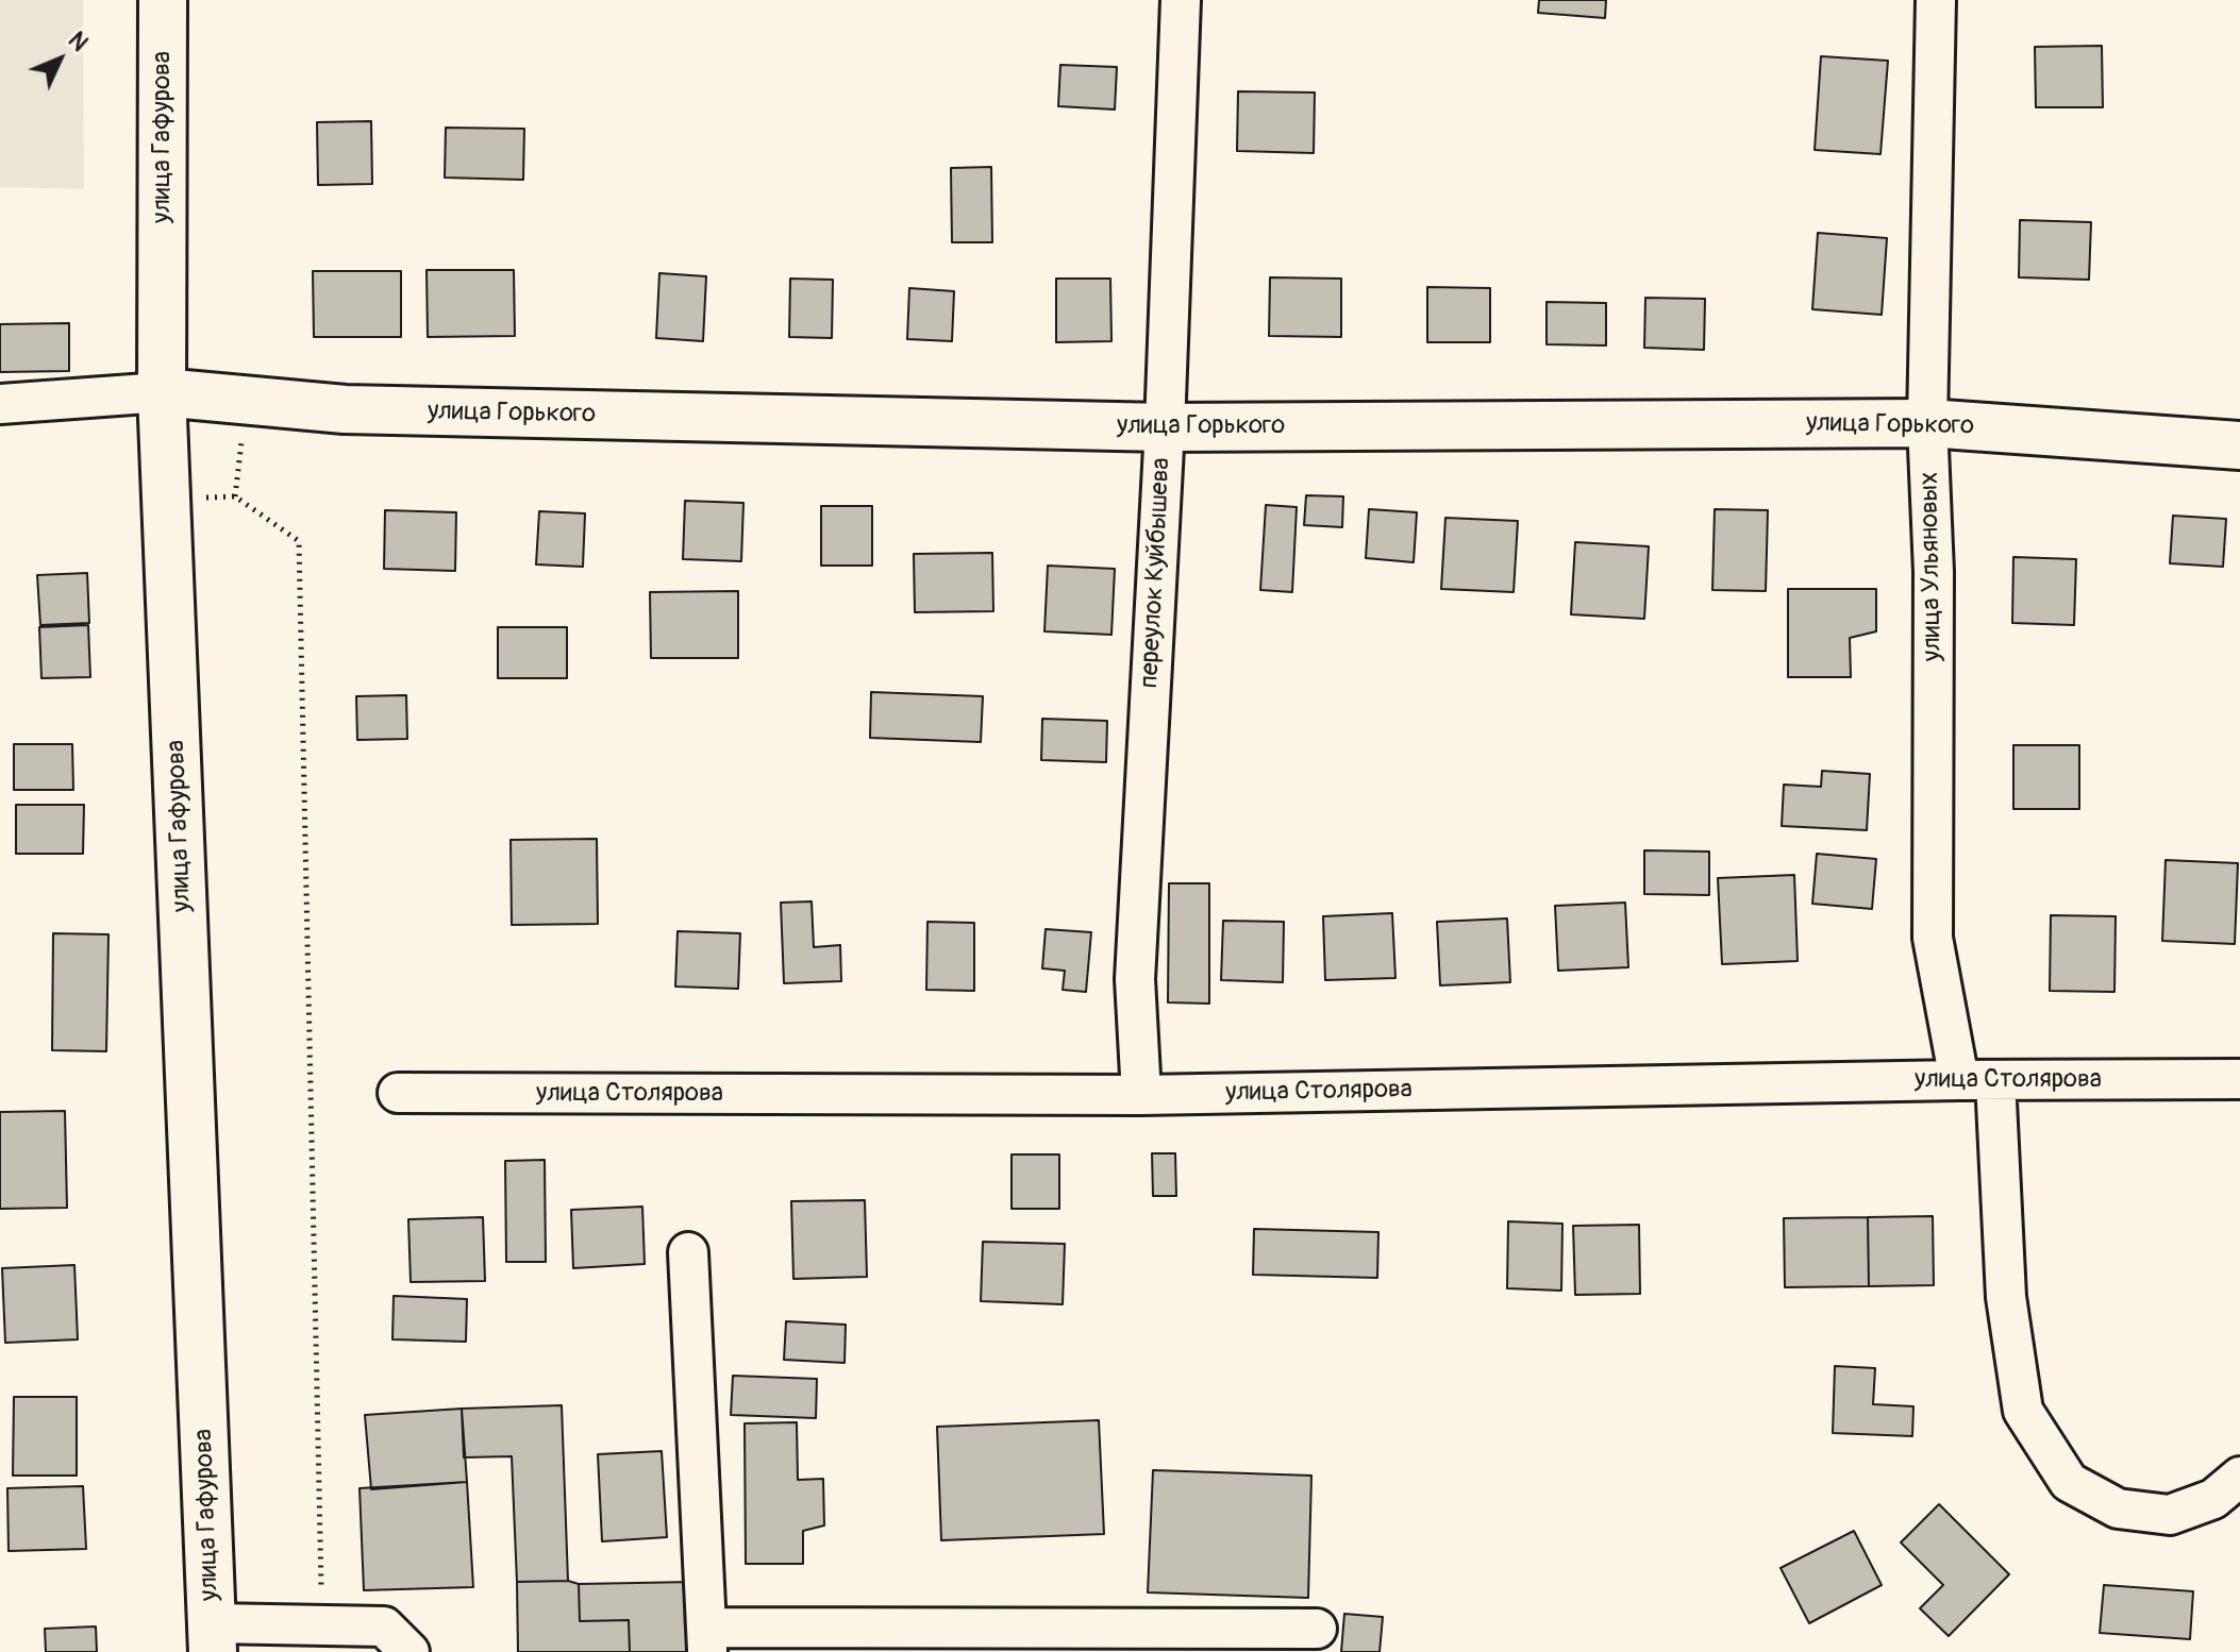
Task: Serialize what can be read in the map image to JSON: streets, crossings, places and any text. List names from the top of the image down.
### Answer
{
  "streets": {
    "main road": ["улица Гафурова", "улица Горького"],
    "street": ["улица Ульяновых", "переулок Куйбышева", "улица Столярова"]
  },
  "crossings": [
    ["улица Гафурова", "улица Горького"],
    ["улица Горького", "улица Ульяновых"],
    ["улица Горького", "переулок Куйбышева"],
    ["улица Ульяновых", "улица Столярова"],
    ["переулок Куйбышева", "улица Столярова"]
  ],
  "north": "top right"
}
